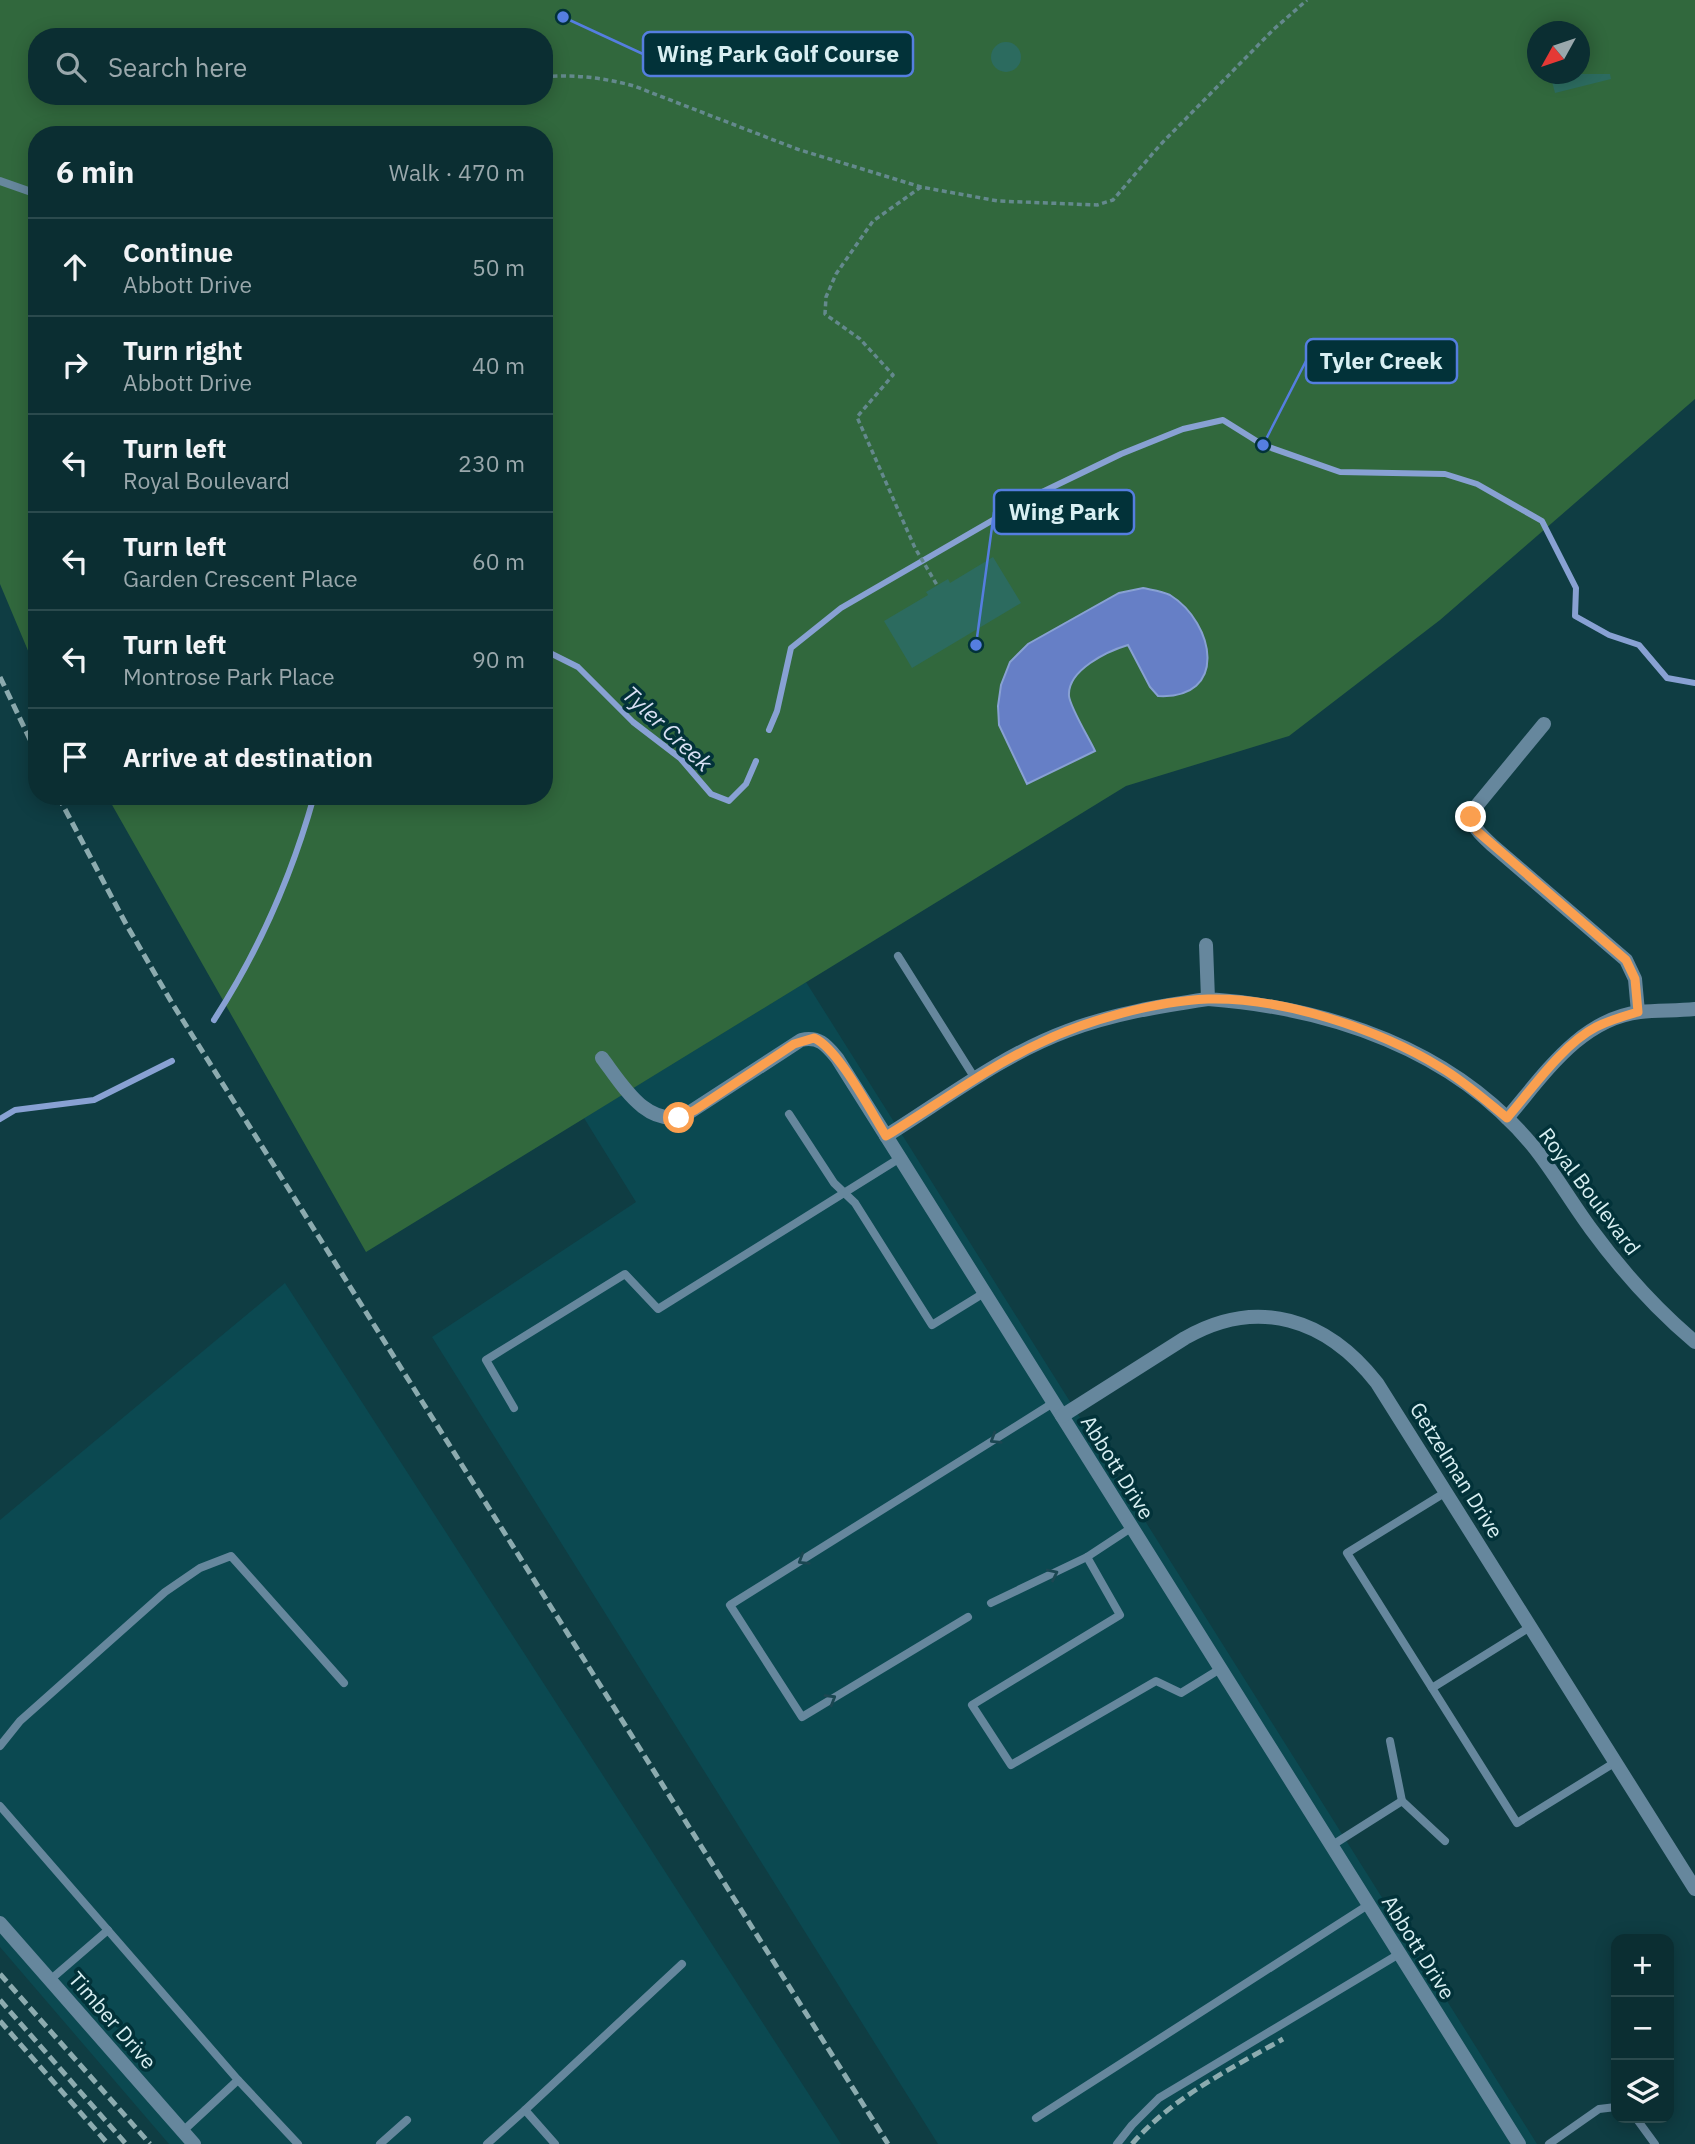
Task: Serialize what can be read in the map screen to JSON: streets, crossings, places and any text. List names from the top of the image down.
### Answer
{
  "streets": {
    "street": [
      "Royal Boulevard",
      "Abbott Drive",
      "Getzelman Drive",
      "Timber Drive"
    ]
  },
  "crossings": [
    ["Royal Boulevard", "Abbott Drive"],
    ["Abbott Drive", "Getzelman Drive"]
  ],
  "water": ["Tyler Creek"],
  "places": ["Wing Park Golf Course", "Tyler Creek", "Wing Park"],
  "north": "bottom left",
  "page": {
    "search": "Search here",
    "heading": ["6 min", "Walk · 470 m"],
    "list": [
      ["Continue", "Abbott Drive", "50 m"],
      ["Turn right", "Abbott Drive", "40 m"],
      ["Turn left", "Royal Boulevard", "230 m"],
      ["Turn left", "Garden Crescent Place", "60 m"],
      ["Turn left", "Montrose Park Place", "90 m"],
      "Arrive at destination"
    ],
    "map_buttons": ["+", "−"]
  }
}
